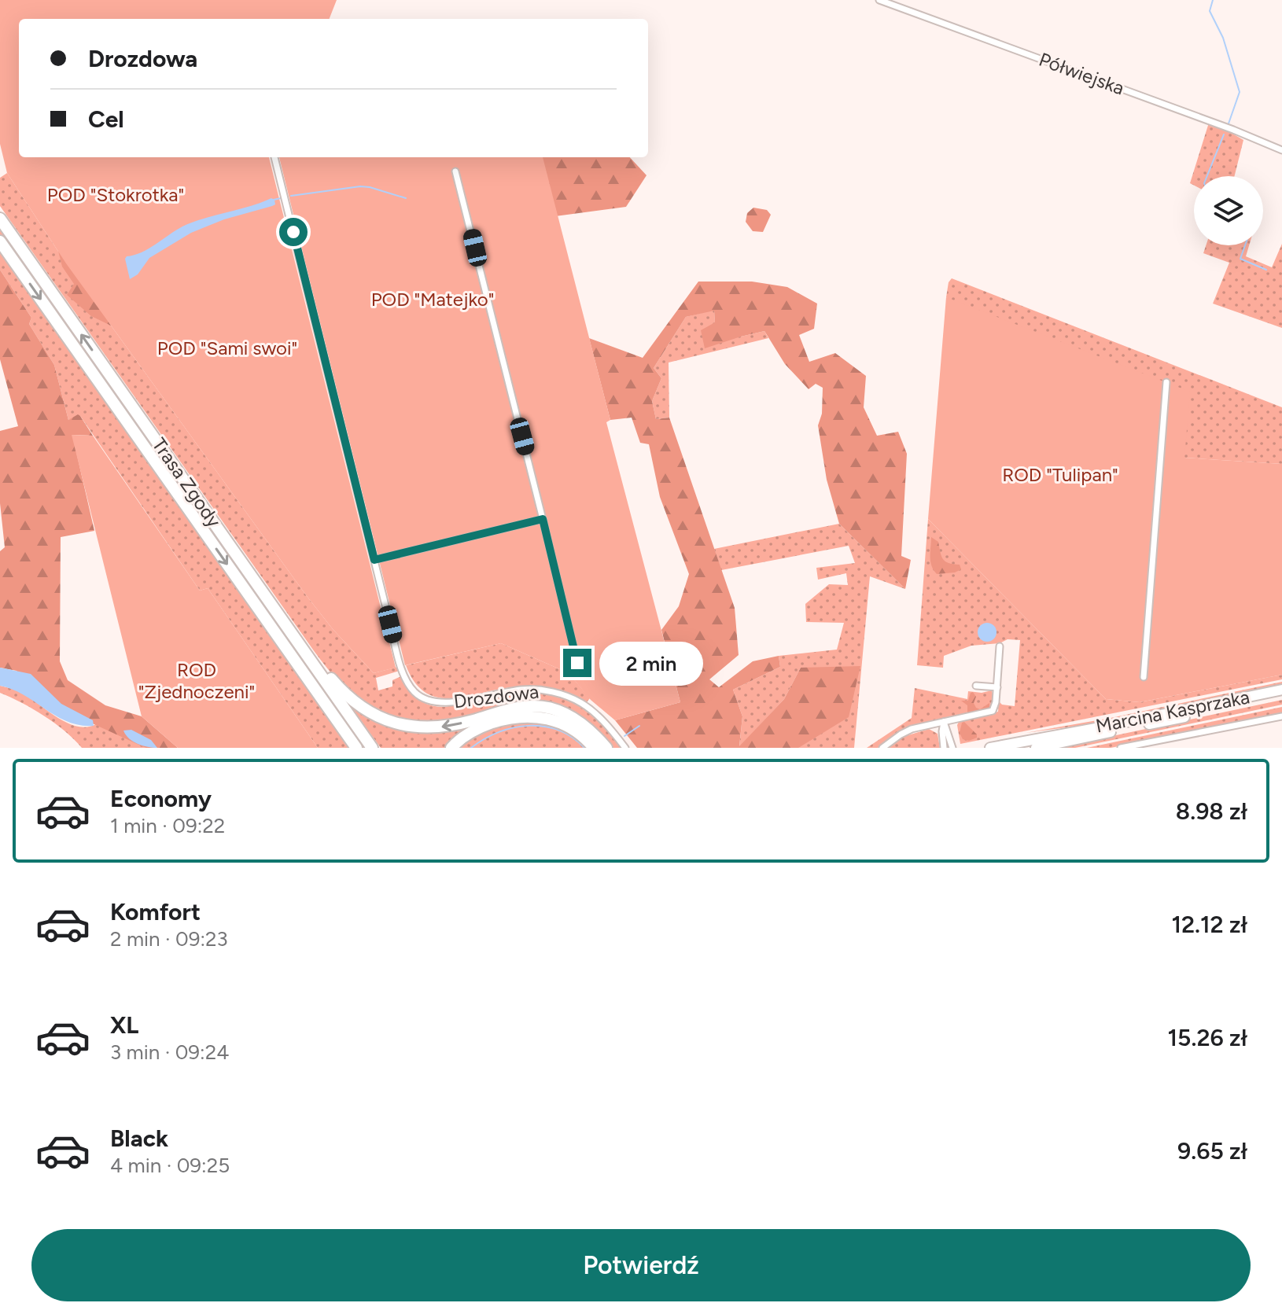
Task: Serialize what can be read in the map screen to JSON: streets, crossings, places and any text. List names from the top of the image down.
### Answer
{
  "streets": {
    "highway": ["Trasa Zgody"],
    "main road": ["Marcina Kasprzaka"],
    "street": ["Półwiejska", "Drozdowa"]
  },
  "parks": [
    "POD \"Stokrotka\"",
    "POD \"Matejko\"",
    "POD \"Sami swoi\"",
    "ROD \"Tulipan\"",
    "ROD \"Zjednoczeni\""
  ],
  "page": {
    "banner": ["Drozdowa", "Cel"],
    "bubble": "2 min",
    "list": [
      {
        "name": "Economy",
        "note": "1 min · 09:22",
        "value": "8.98 zł"
      },
      {
        "name": "Komfort",
        "note": "2 min · 09:23",
        "value": "12.12 zł"
      },
      {
        "name": "XL",
        "note": "3 min · 09:24",
        "value": "15.26 zł"
      },
      {
        "name": "Black",
        "note": "4 min · 09:25",
        "value": "9.65 zł"
      }
    ],
    "buttons": "Potwierdź"
  }
}
